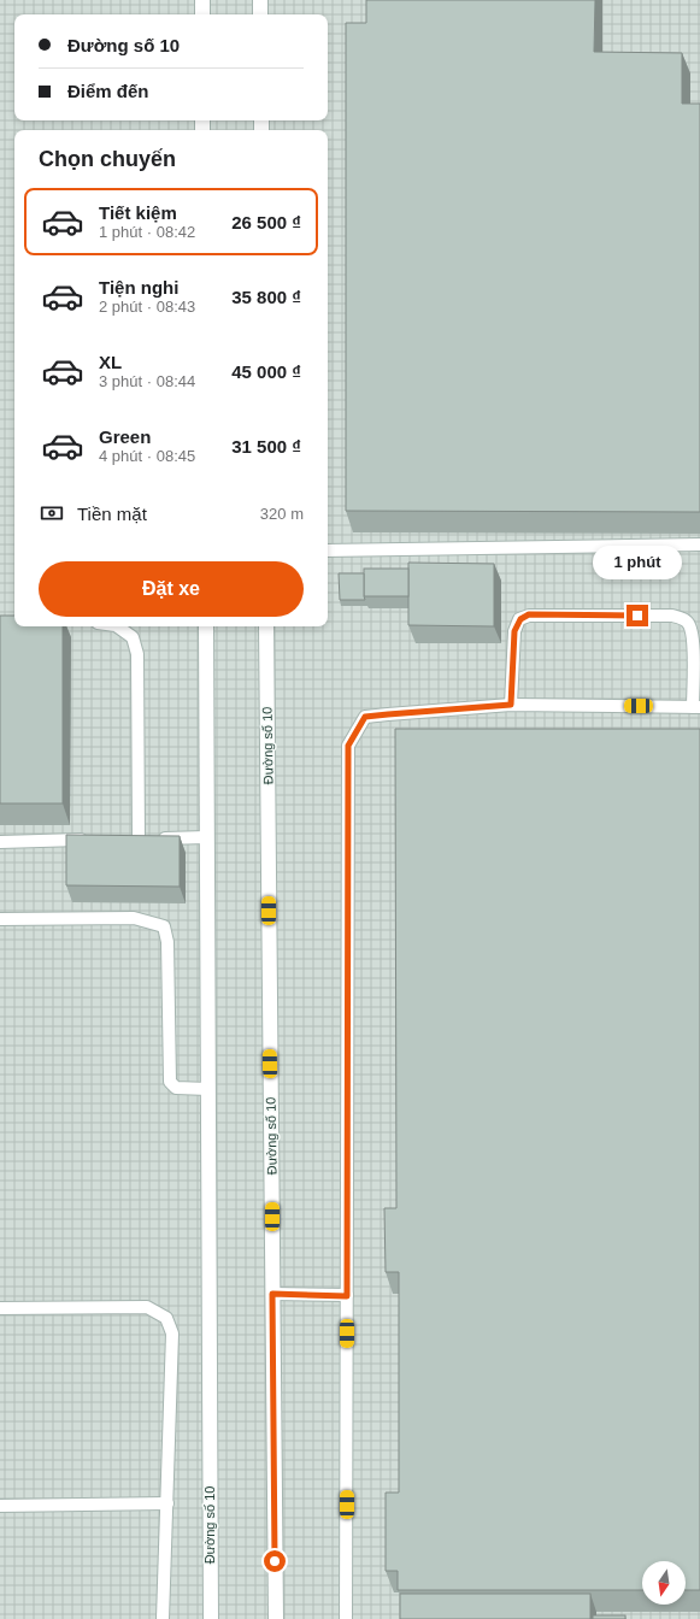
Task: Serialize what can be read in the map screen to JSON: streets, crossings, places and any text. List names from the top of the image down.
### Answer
{
  "streets": {
    "street": ["Đường số 10"]
  },
  "north": "bottom",
  "page": {
    "banner": ["Đường số 10", "Điểm đến"],
    "heading": "Chọn chuyến",
    "list": [
      {
        "name": "Tiết kiệm",
        "note": "1 phút · 08:42",
        "value": "26 500 ₫"
      },
      {
        "name": "Tiện nghi",
        "note": "2 phút · 08:43",
        "value": "35 800 ₫"
      },
      {
        "name": "XL",
        "note": "3 phút · 08:44",
        "value": "45 000 ₫"
      },
      {
        "name": "Green",
        "note": "4 phút · 08:45",
        "value": "31 500 ₫"
      }
    ],
    "pay": ["Tiền mặt", "320 m"],
    "bubble": "1 phút",
    "buttons": "Đặt xe"
  }
}
